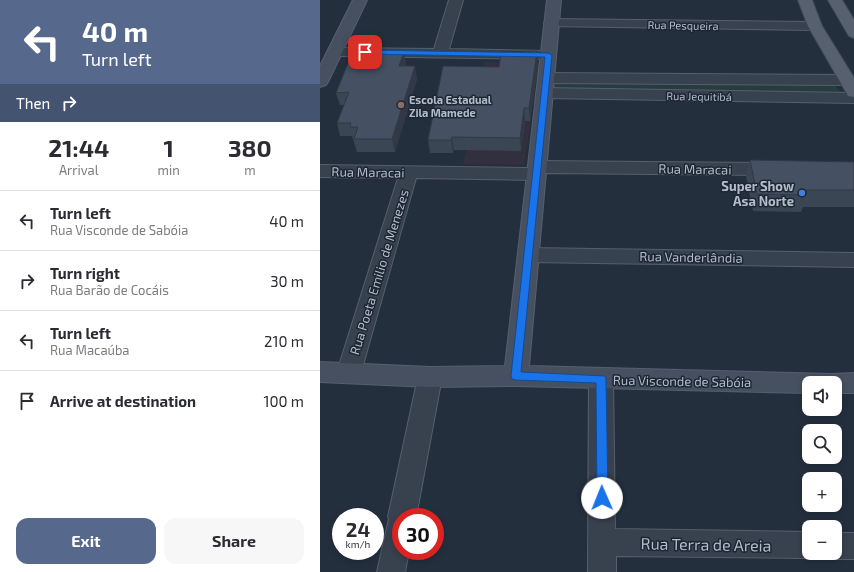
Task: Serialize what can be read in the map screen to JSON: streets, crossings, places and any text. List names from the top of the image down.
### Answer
{
  "streets": {
    "street": [
      "Rua Pesqueira",
      "Rua Jequitibá",
      "Rua Maracai",
      "Rua Vanderlândia",
      "Rua Poeta Emilio de Menezes",
      "Rua Visconde de Sabóia",
      "Rua Terra de Areia"
    ]
  },
  "crossings": [
    ["Rua Maracai", "Rua Poeta Emilio de Menezes"],
    ["Rua Poeta Emilio de Menezes", "Rua Visconde de Sabóia"]
  ],
  "places": ["Escola Estadual Zila Mamede", "Super Show Asa Norte"],
  "page": {
    "turn": ["40 m", "Turn left"],
    "then": "Then",
    "eta": [
      "21:44",
      "Arrival",
      "1",
      "min",
      "380",
      "m"
    ],
    "list": [
      {
        "name": "Turn left",
        "note": "Rua Visconde de Sabóia",
        "value": "40 m"
      },
      {
        "name": "Turn right",
        "note": "Rua Barão de Cocáis",
        "value": "30 m"
      },
      {
        "name": "Turn left",
        "note": "Rua Macaúba",
        "value": "210 m"
      },
      {
        "name": "Arrive at destination",
        "value": "100 m"
      }
    ],
    "map_buttons": ["+", "−"],
    "speed": "24 km/h",
    "limit": "30",
    "buttons": ["Exit", "Share"]
  }
}
